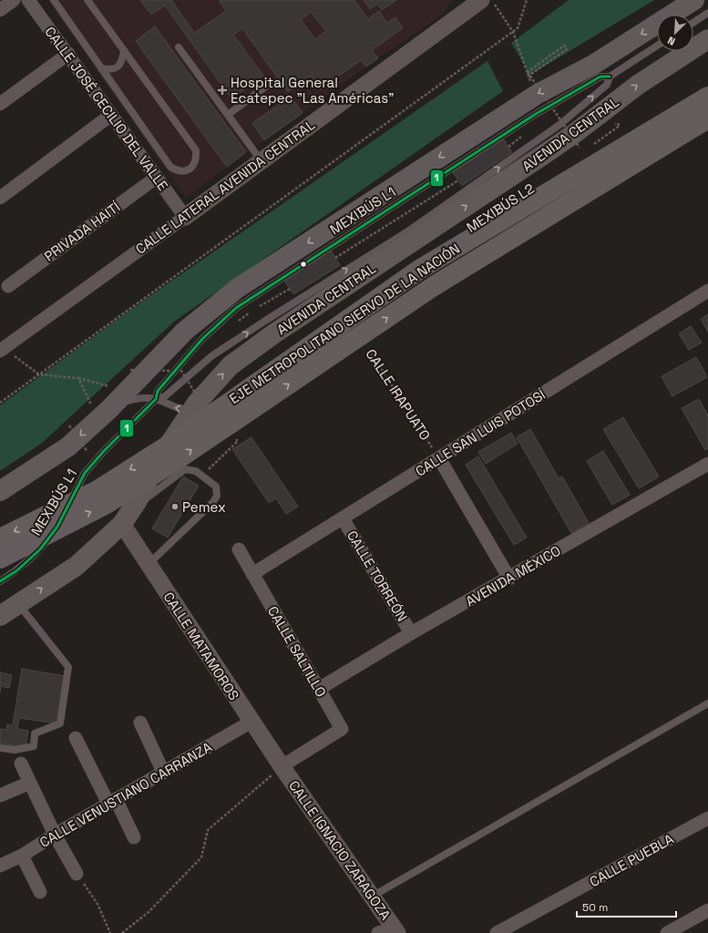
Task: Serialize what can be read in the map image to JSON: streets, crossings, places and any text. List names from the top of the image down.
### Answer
{
  "streets": {
    "highway": ["AVENIDA CENTRAL", "EJE METROPOLITANO SIERVO DE LA NACIÓN"],
    "street": [
      "CALLE JOSÉ CECILIO DEL VALLE",
      "CALLE LATERAL AVENIDA CENTRAL",
      "PRIVADA HAITÍ",
      "CALLE SAN LUIS POTOSÍ",
      "CALLE TORREÓN",
      "AVENIDA MÉXICO",
      "CALLE MATAMOROS",
      "CALLE SALTILLO",
      "CALLE VENUSTIANO CARRANZA",
      "CALLE IGNACIO ZARAGOZA",
      "CALLE PUEBLA"
    ],
    "lane": ["MEXIBÚS L2", "MEXIBÚS L1"],
    "path": ["CALLE IRAPUATO"]
  },
  "crossings": [
    ["CALLE JOSÉ CECILIO DEL VALLE", "CALLE LATERAL AVENIDA CENTRAL"],
    ["CALLE JOSÉ CECILIO DEL VALLE", "PRIVADA HAITÍ"],
    ["AVENIDA CENTRAL", "CALLE MATAMOROS"],
    ["CALLE IRAPUATO", "CALLE SAN LUIS POTOSÍ"],
    ["CALLE SAN LUIS POTOSÍ", "CALLE TORREÓN"],
    ["CALLE SAN LUIS POTOSÍ", "CALLE SALTILLO"],
    ["CALLE TORREÓN", "AVENIDA MÉXICO"],
    ["AVENIDA MÉXICO", "CALLE SALTILLO"],
    ["CALLE MATAMOROS", "CALLE SALTILLO"],
    ["CALLE MATAMOROS", "CALLE VENUSTIANO CARRANZA"],
    ["CALLE MATAMOROS", "CALLE IGNACIO ZARAGOZA"],
    ["CALLE SALTILLO", "CALLE IGNACIO ZARAGOZA"]
  ],
  "places": {
    "health": ["Hospital General Ecatepec \"Las Américas\""],
    "other": ["Pemex"]
  },
  "lines": ["transit line 1"],
  "scale_bar": "50 m",
  "north": "bottom left"
}
